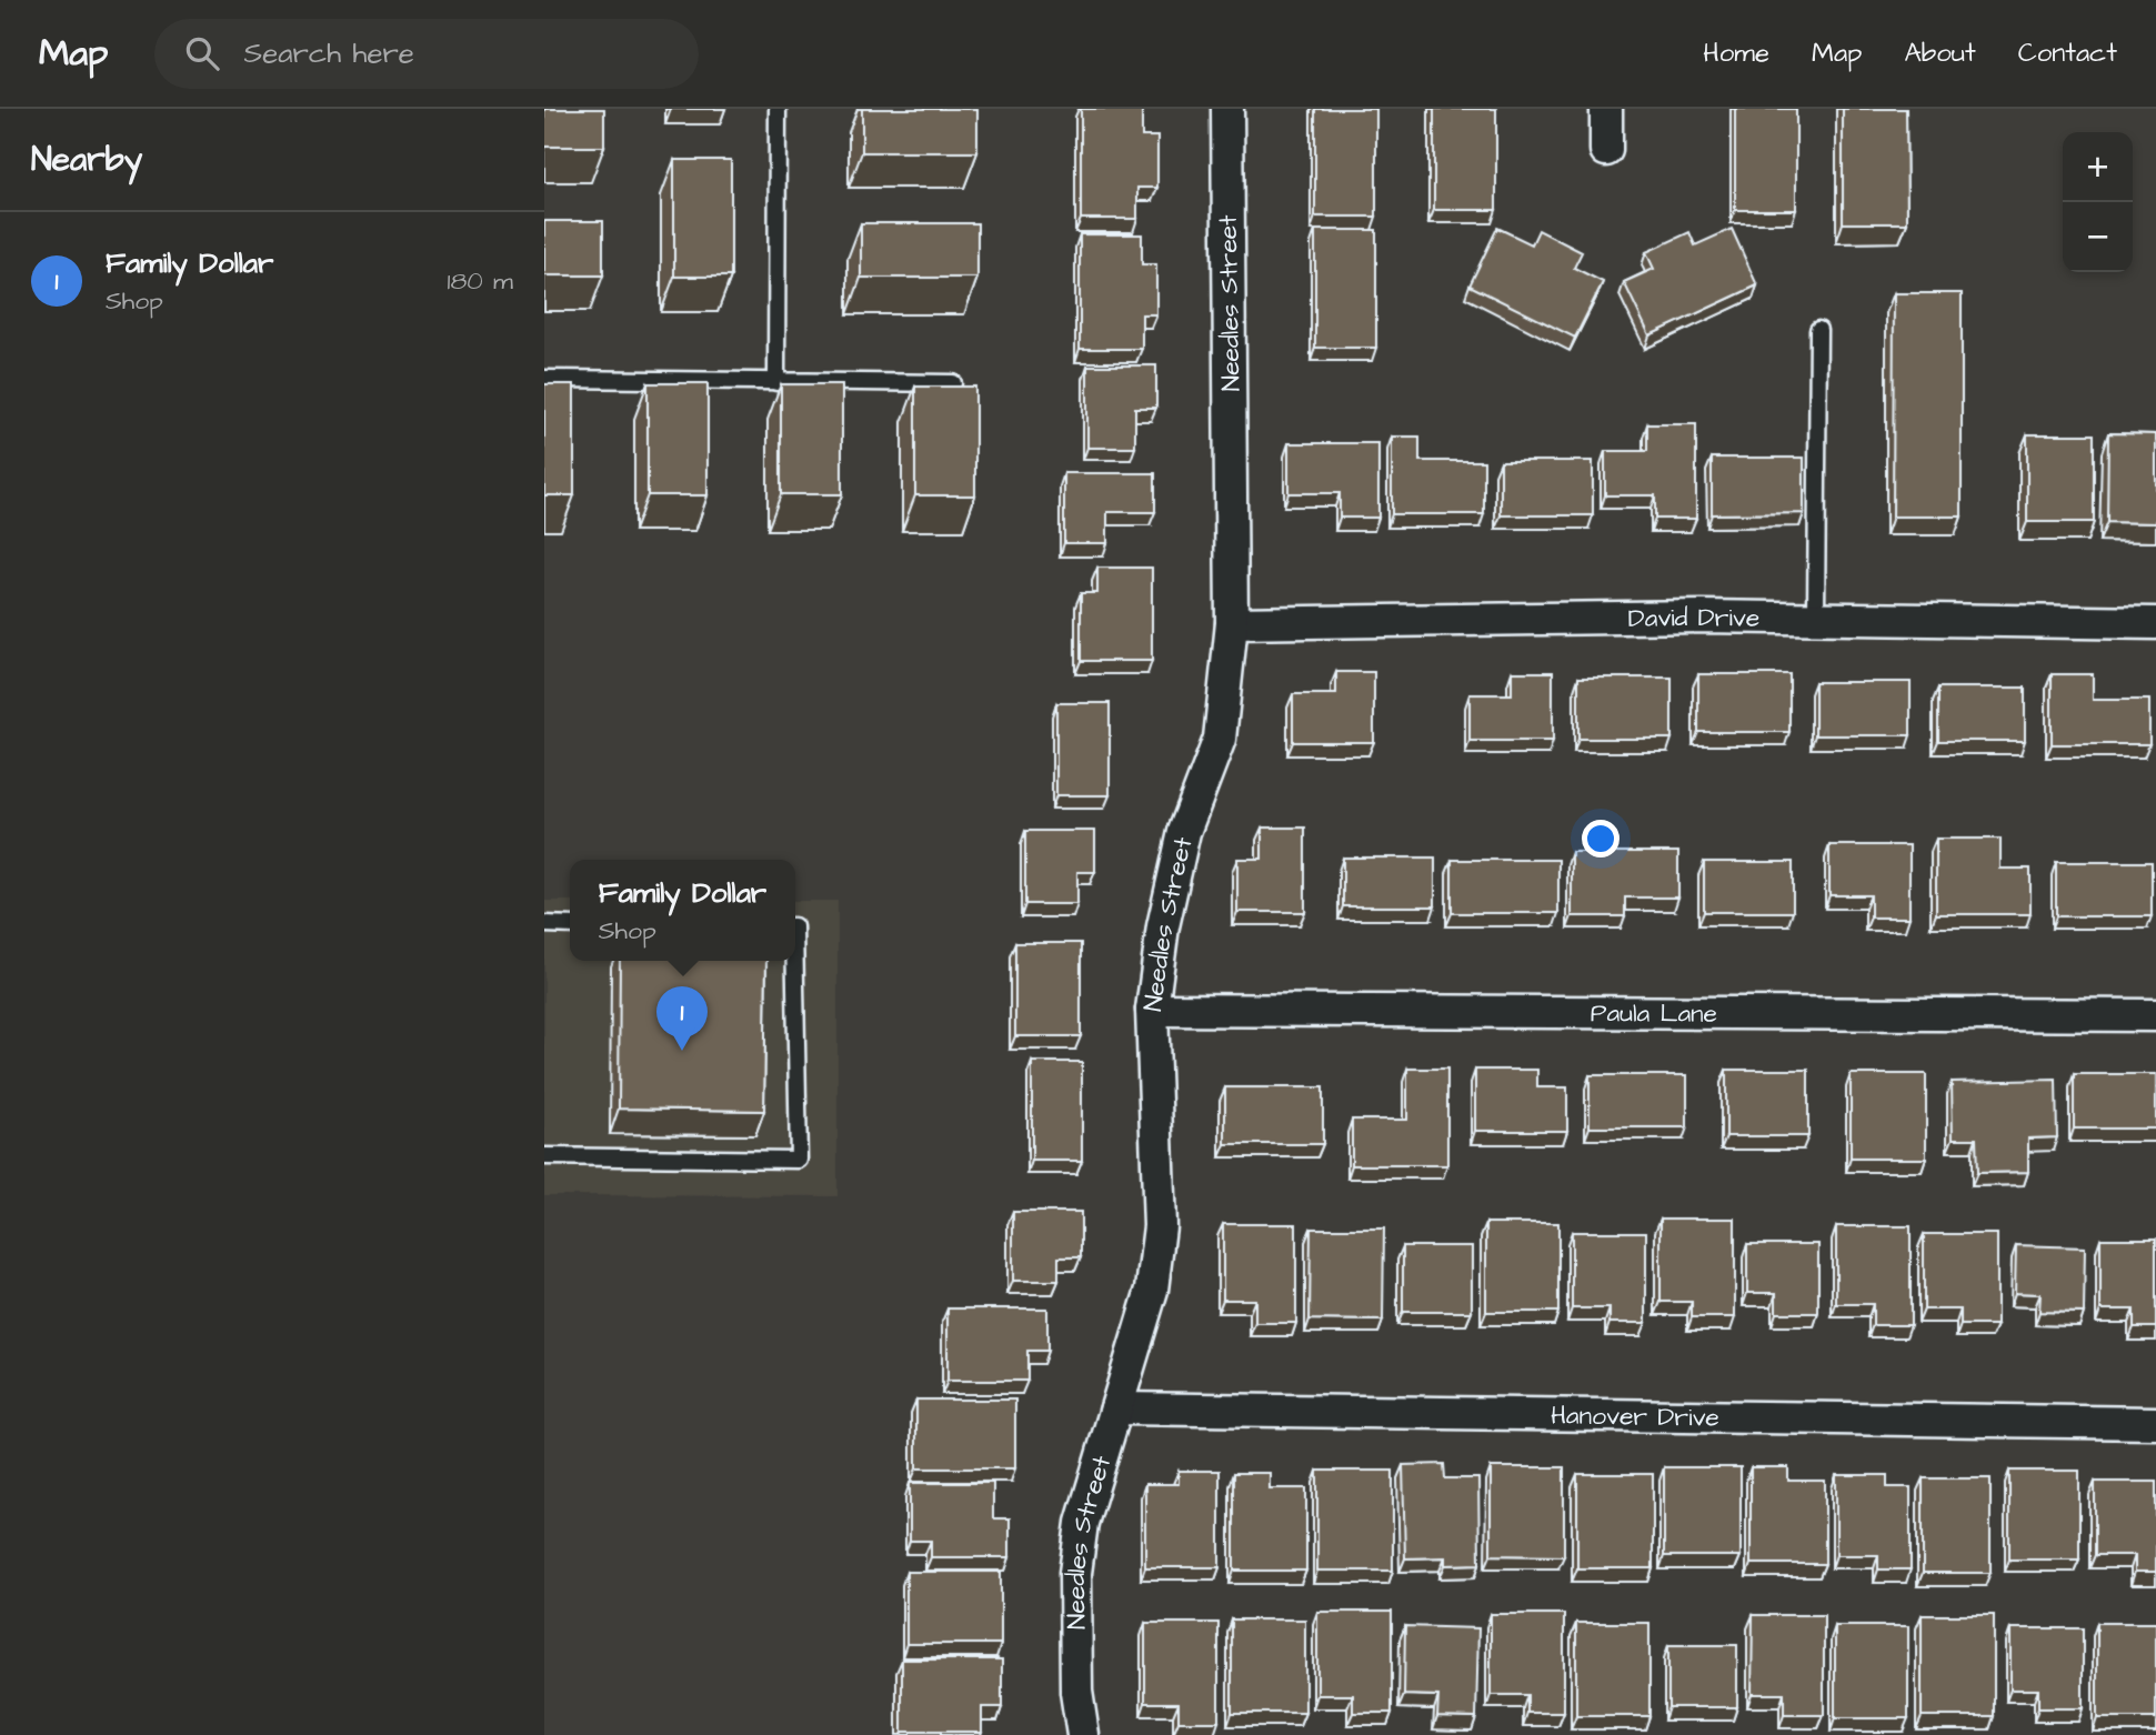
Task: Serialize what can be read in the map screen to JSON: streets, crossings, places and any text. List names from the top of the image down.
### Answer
{
  "streets": {
    "street": [
      "Needles Street",
      "David Drive",
      "Paula Lane",
      "Hanover Drive"
    ]
  },
  "crossings": [
    ["Needles Street", "David Drive"],
    ["Needles Street", "Paula Lane"],
    ["Needles Street", "Hanover Drive"]
  ],
  "page": {
    "header": "Map",
    "search": "Search here",
    "nav": [
      "Home",
      "Map",
      "About",
      "Contact"
    ],
    "heading": "Nearby",
    "map_buttons": ["+", "−"],
    "list": [
      {
        "mark": "1",
        "name": "Family Dollar",
        "note": "Shop",
        "value": "180 m"
      }
    ],
    "popup": ["Family Dollar", "Shop"],
    "pins": "1"
  }
}
